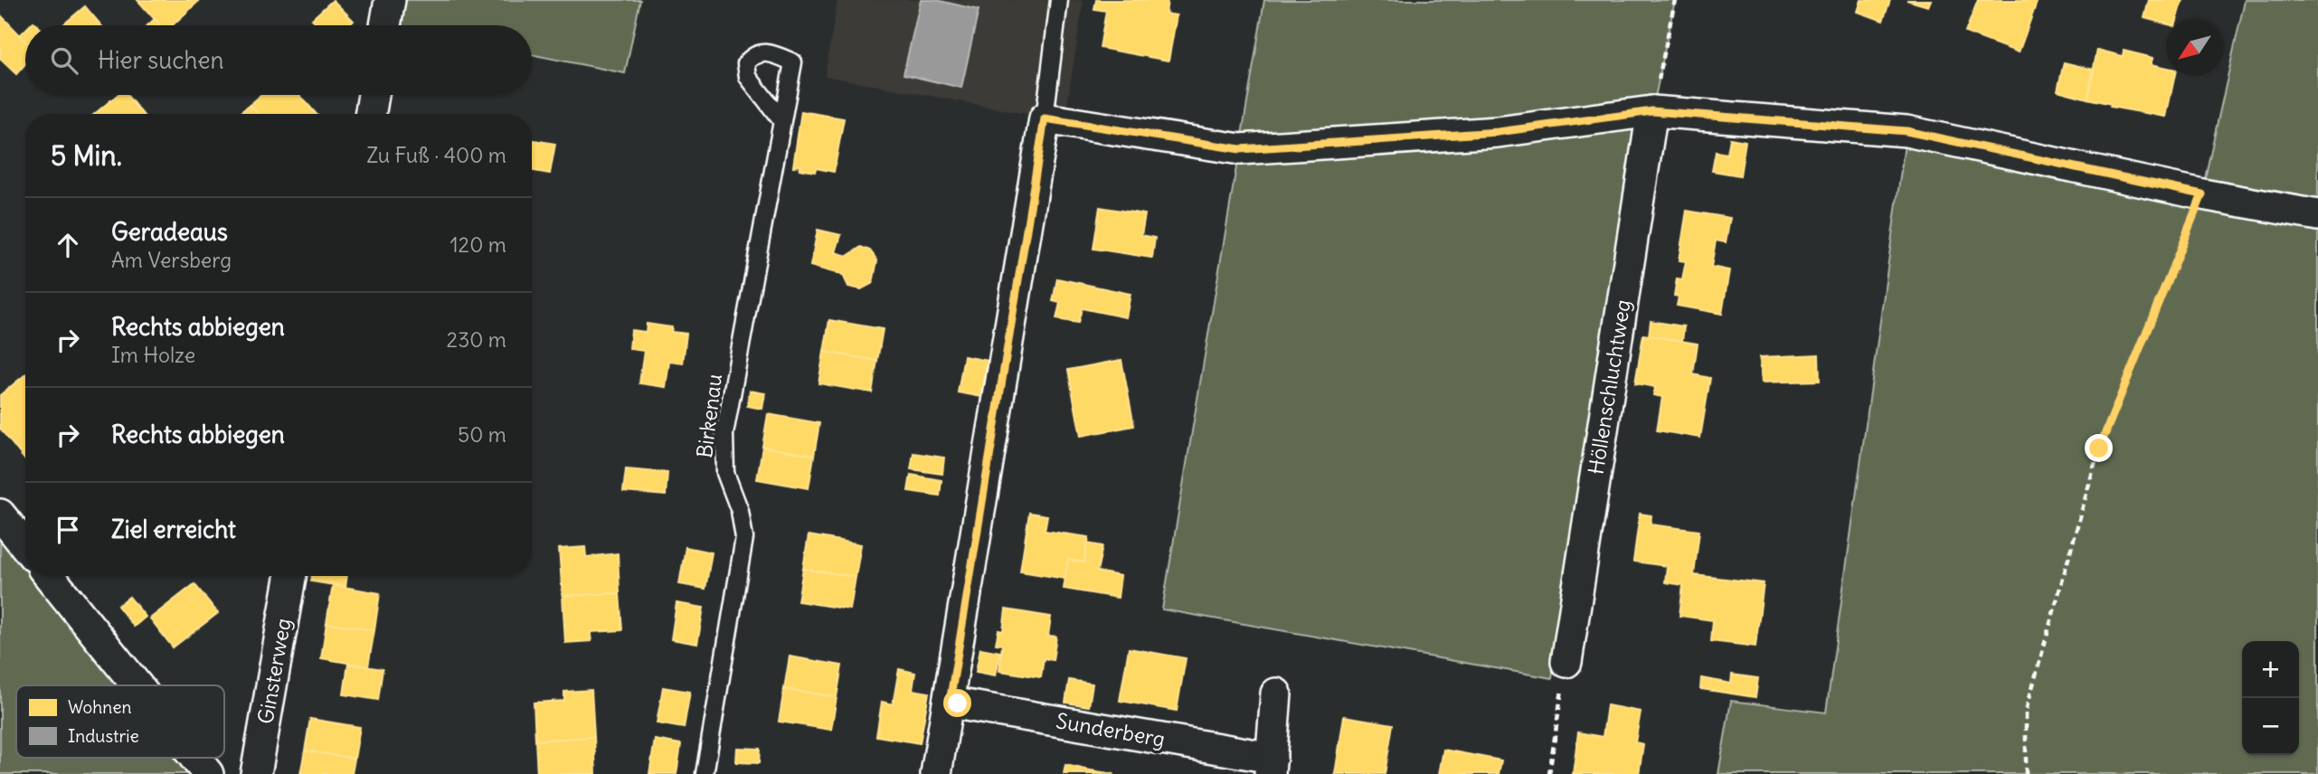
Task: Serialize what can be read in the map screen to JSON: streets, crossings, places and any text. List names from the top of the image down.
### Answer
{
  "streets": {
    "street": ["Höllenschluchtweg", "Ginsterweg", "Sunderberg"],
    "lane": ["Birkenau"]
  },
  "legend": ["Wohnen", "Industrie"],
  "north": "bottom left",
  "page": {
    "search": "Hier suchen",
    "heading": ["5 Min.", "Zu Fuß · 400 m"],
    "list": [
      ["Geradeaus", "Am Versberg", "120 m"],
      ["Rechts abbiegen", "Im Holze", "230 m"],
      ["Rechts abbiegen", "50 m"],
      "Ziel erreicht"
    ],
    "map_buttons": ["+", "−"]
  }
}
